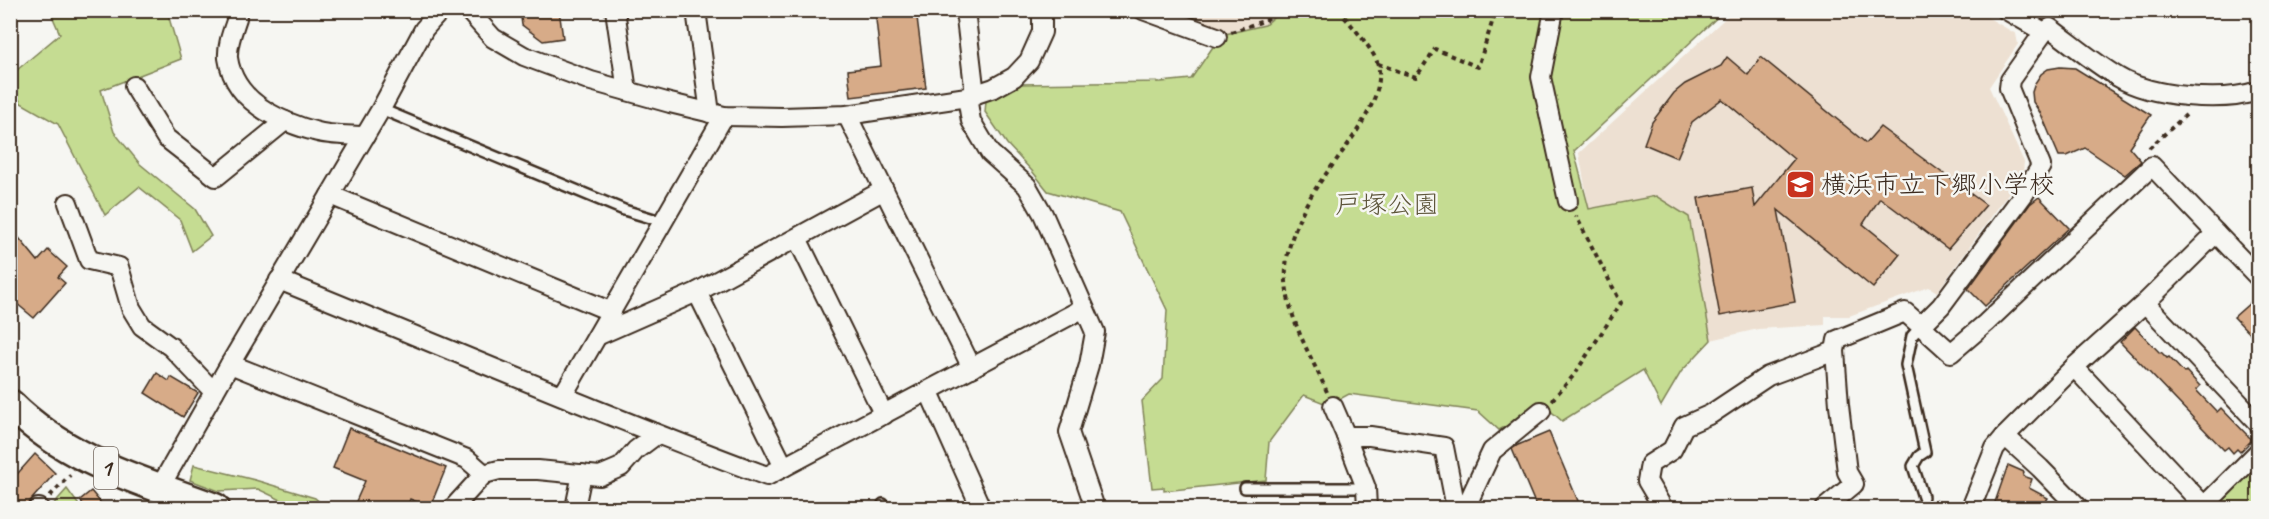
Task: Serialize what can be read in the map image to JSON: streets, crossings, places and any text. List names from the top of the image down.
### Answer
{
  "streets": {
    "highway": ["1"]
  },
  "parks": ["戸塚公園"],
  "places": {
    "school or university": ["横浜市立下郷小学校"]
  }
}
